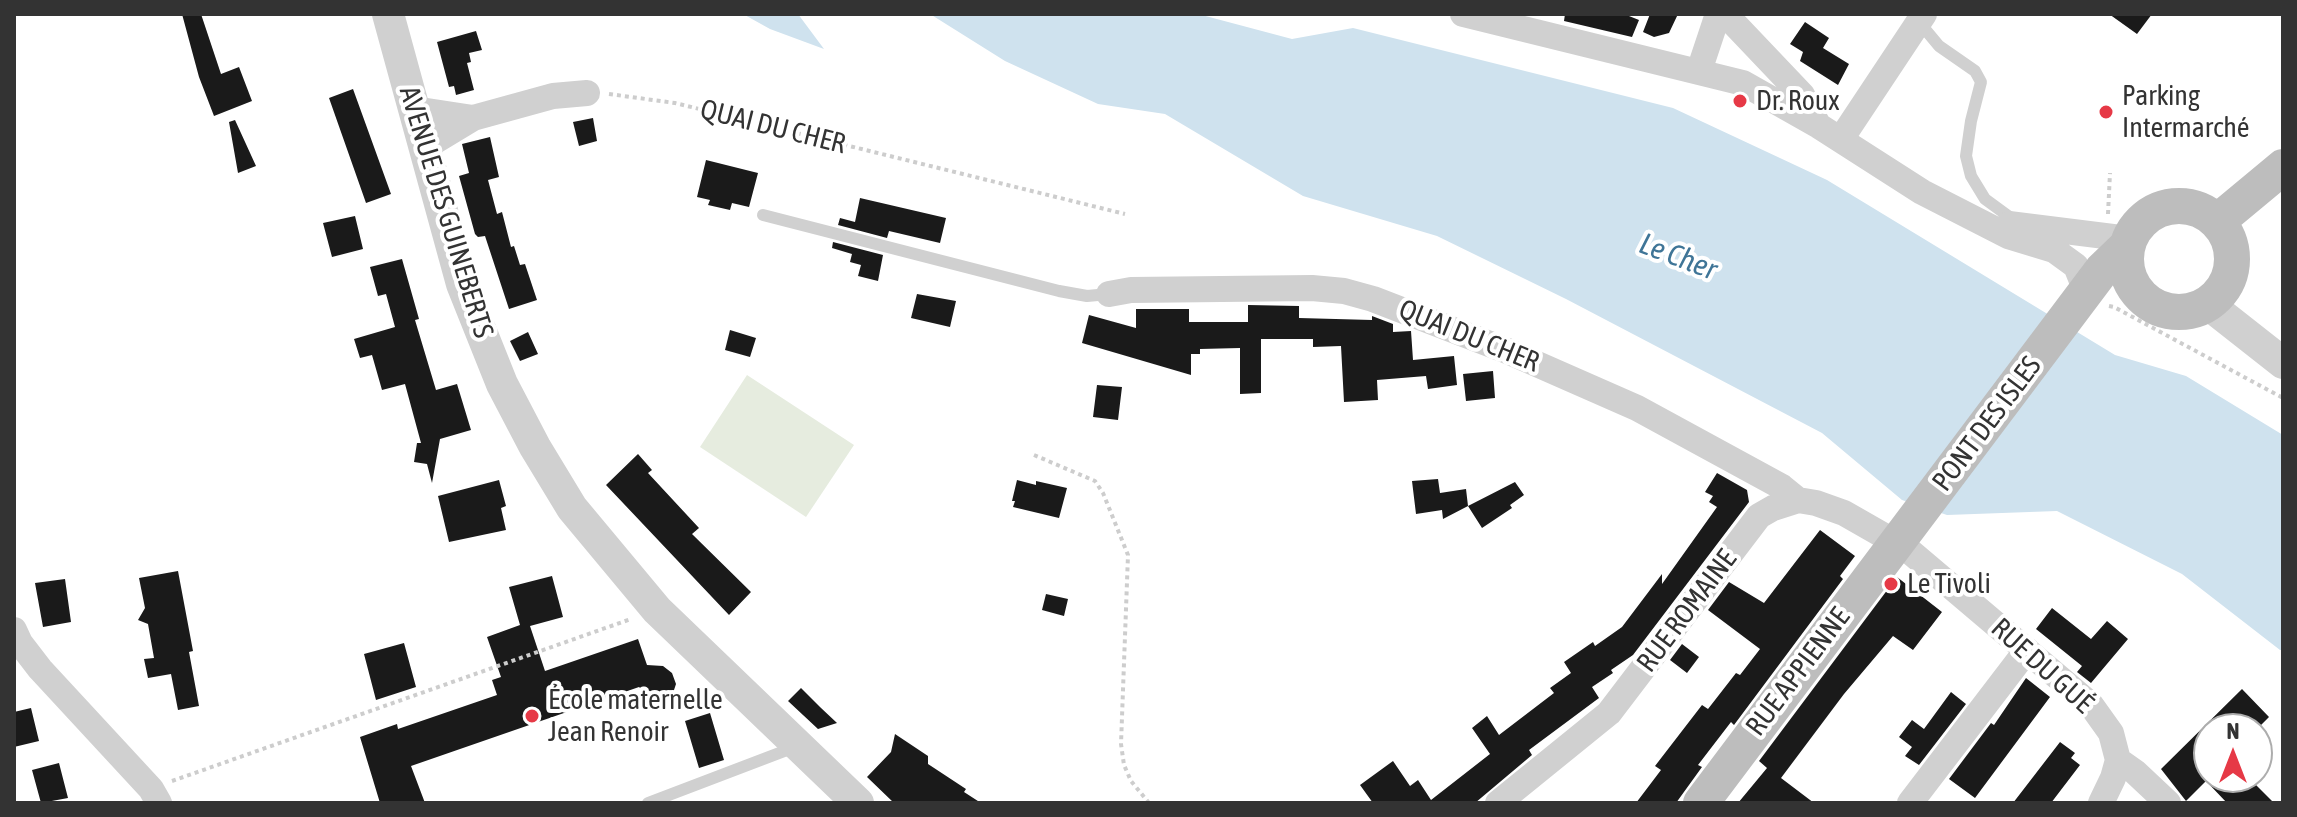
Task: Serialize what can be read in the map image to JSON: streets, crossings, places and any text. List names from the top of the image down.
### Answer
{
  "streets": {
    "main road": ["PONT DES ISLES", "RUE APPIENNE"],
    "street": [
      "QUAI DU CHER",
      "AVENUE DES GUINEBERTS",
      "RUE ROMAINE",
      "RUE DU GUÉ"
    ]
  },
  "crossings": [
    ["QUAI DU CHER", "RUE ROMAINE"],
    ["PONT DES ISLES", "RUE DU GUÉ"],
    ["PONT DES ISLES", "RUE APPIENNE"],
    ["RUE DU GUÉ", "RUE APPIENNE"]
  ],
  "water": ["Le Cher"],
  "places": [
    "Dr. Roux",
    "Parking Intermarché",
    "Le Tivoli",
    "École maternelle Jean Renoir"
  ],
  "north": "top"
}
